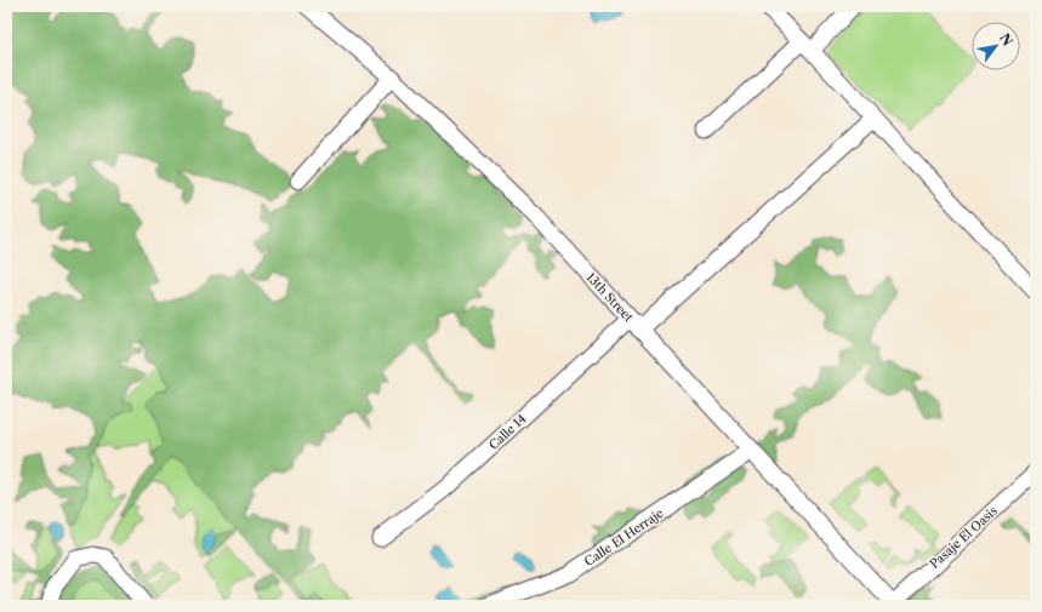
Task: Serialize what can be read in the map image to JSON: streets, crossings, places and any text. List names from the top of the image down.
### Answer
{
  "streets": {
    "street": [
      "13th Street",
      "Calle 14",
      "Calle El Herraje",
      "Pasaje El Oasis"
    ]
  },
  "crossings": [
    ["13th Street", "Calle 14"],
    ["13th Street", "Calle El Herraje"],
    ["13th Street", "Pasaje El Oasis"]
  ],
  "north": "top right"
}
